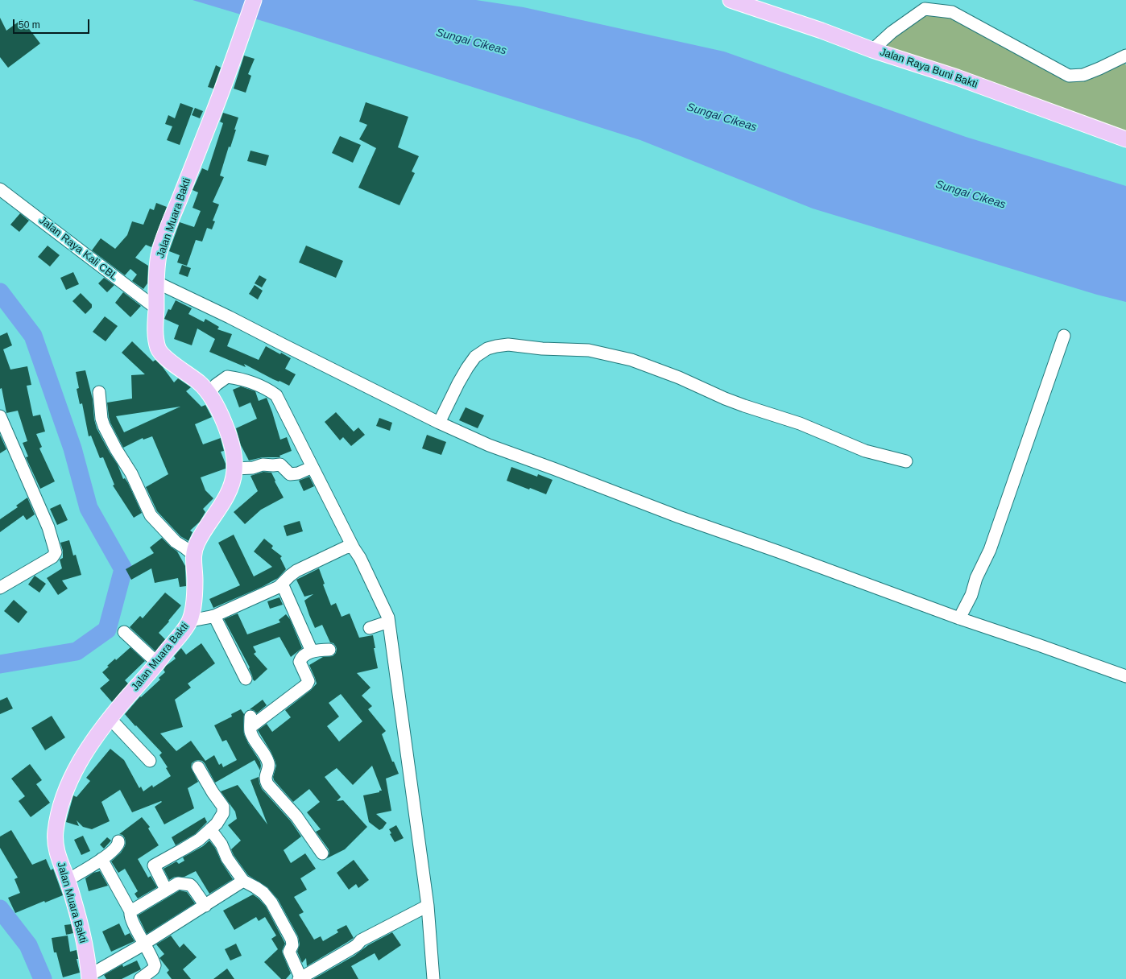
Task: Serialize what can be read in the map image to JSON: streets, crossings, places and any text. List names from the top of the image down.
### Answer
{
  "streets": {
    "main road": ["Jalan Raya Buni Bakti", "Jalan Muara Bakti"],
    "street": ["Jalan Raya Kali CBL"]
  },
  "crossings": [
    ["Jalan Muara Bakti", "Jalan Raya Kali CBL"]
  ],
  "water": ["Sungai Cikeas"],
  "scale_bar": "50 m"
}
